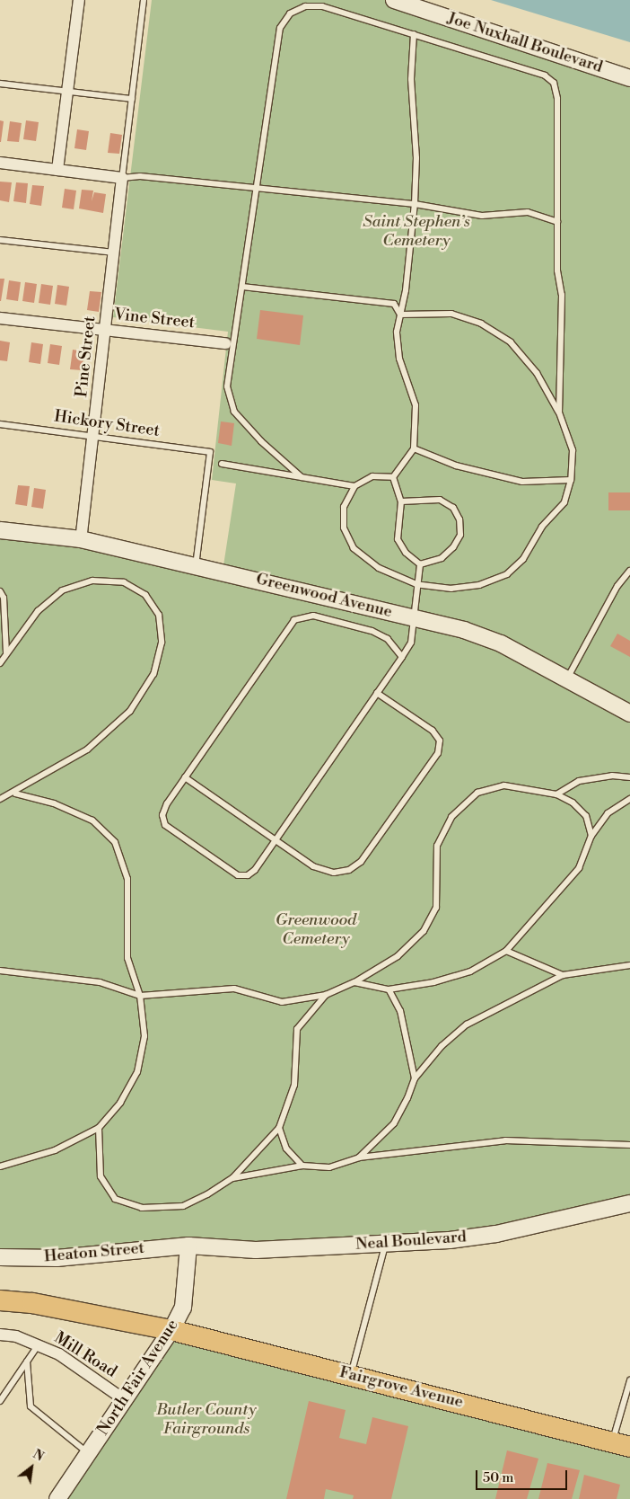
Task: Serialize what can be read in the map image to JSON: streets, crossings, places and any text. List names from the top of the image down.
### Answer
{
  "streets": {
    "highway": ["Fairgrove Avenue"],
    "street": [
      "Joe Nuxhall Boulevard",
      "Vine Street",
      "Pine Street",
      "Greenwood Avenue",
      "Neal Boulevard",
      "Heaton Street",
      "Mill Road",
      "North Fair Avenue"
    ],
    "lane": ["Hickory Street"]
  },
  "crossings": [
    ["Vine Street", "Pine Street"],
    ["Pine Street", "Hickory Street"],
    ["Pine Street", "Greenwood Avenue"],
    ["Hickory Street", "Greenwood Avenue"],
    ["Neal Boulevard", "Heaton Street"],
    ["Neal Boulevard", "North Fair Avenue"],
    ["Heaton Street", "North Fair Avenue"],
    ["Mill Road", "North Fair Avenue"],
    ["North Fair Avenue", "Fairgrove Avenue"]
  ],
  "parks": ["Saint Stephen’s Cemetery", "Greenwood Cemetery", "Butler County Fairgrounds"],
  "scale_bar": "50 m",
  "north": "top right"
}
